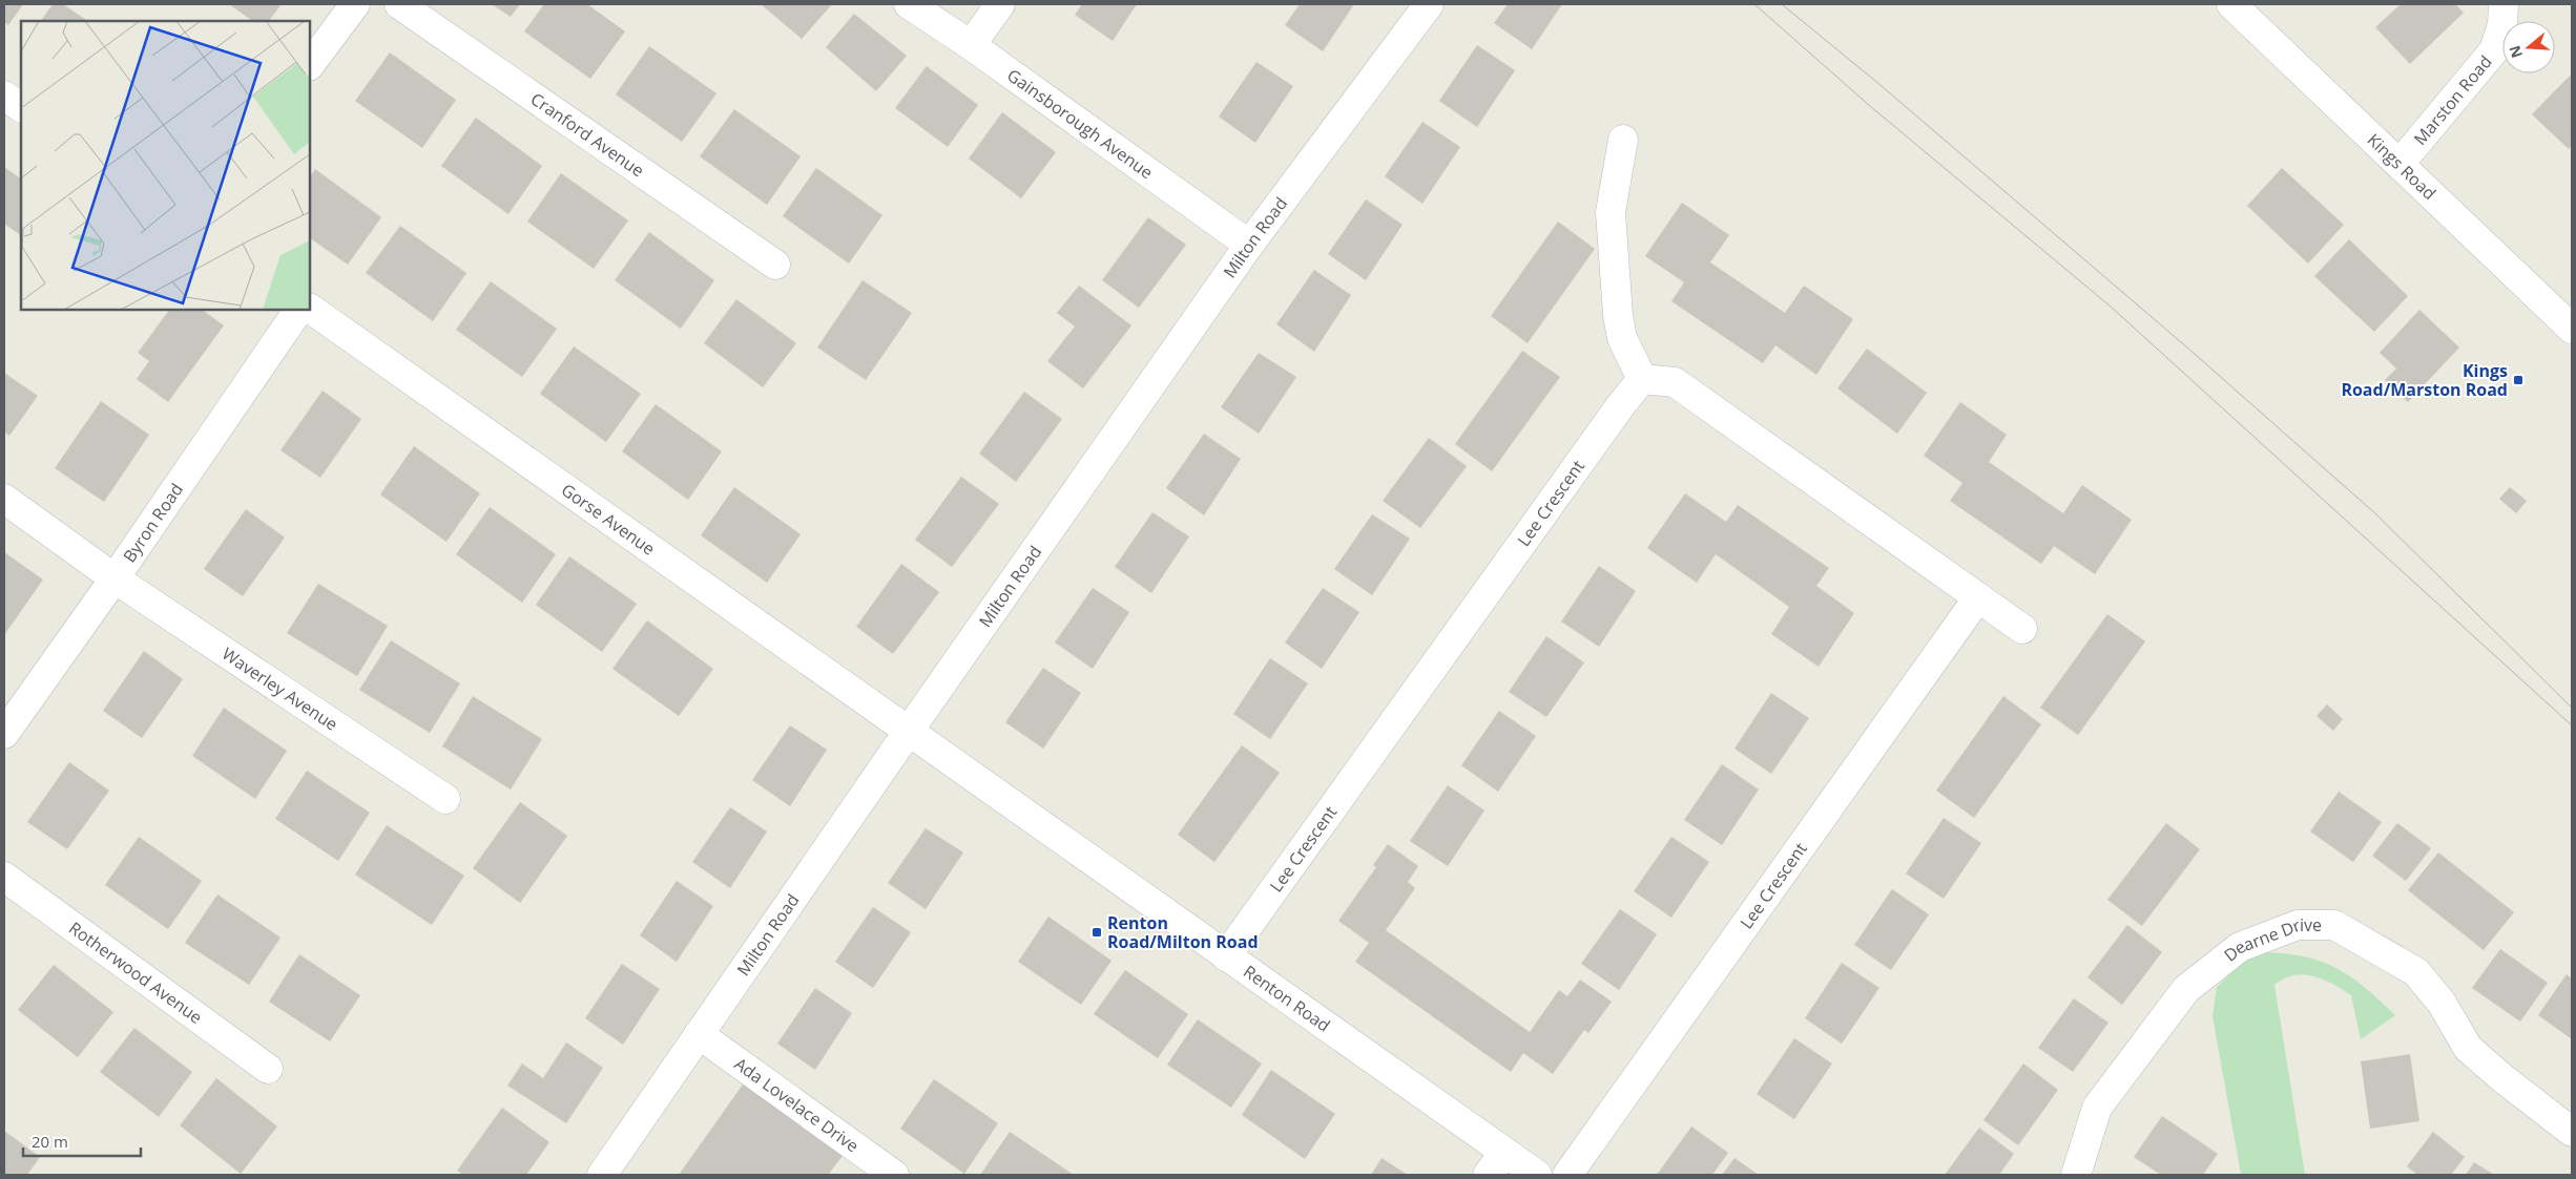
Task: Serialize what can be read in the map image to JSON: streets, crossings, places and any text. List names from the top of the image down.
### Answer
{
  "streets": {
    "street": [
      "Marston Road",
      "Gainsborough Avenue",
      "Cranford Avenue",
      "Kings Road",
      "Milton Road",
      "Lee Crescent",
      "Gorse Avenue",
      "Byron Road",
      "Waverley Avenue",
      "Dearne Drive",
      "Rotherwood Avenue",
      "Renton Road",
      "Ada Lovelace Drive"
    ]
  },
  "crossings": [
    ["Marston Road", "Kings Road"],
    ["Gainsborough Avenue", "Milton Road"],
    ["Milton Road", "Gorse Avenue"],
    ["Milton Road", "Renton Road"],
    ["Milton Road", "Ada Lovelace Drive"],
    ["Lee Crescent", "Renton Road"],
    ["Gorse Avenue", "Renton Road"],
    ["Byron Road", "Waverley Avenue"]
  ],
  "places": {
    "transit": ["Kings Road/Marston Road", "Renton Road/Milton Road"]
  },
  "scale_bar": "20 m",
  "north": "left"
}
